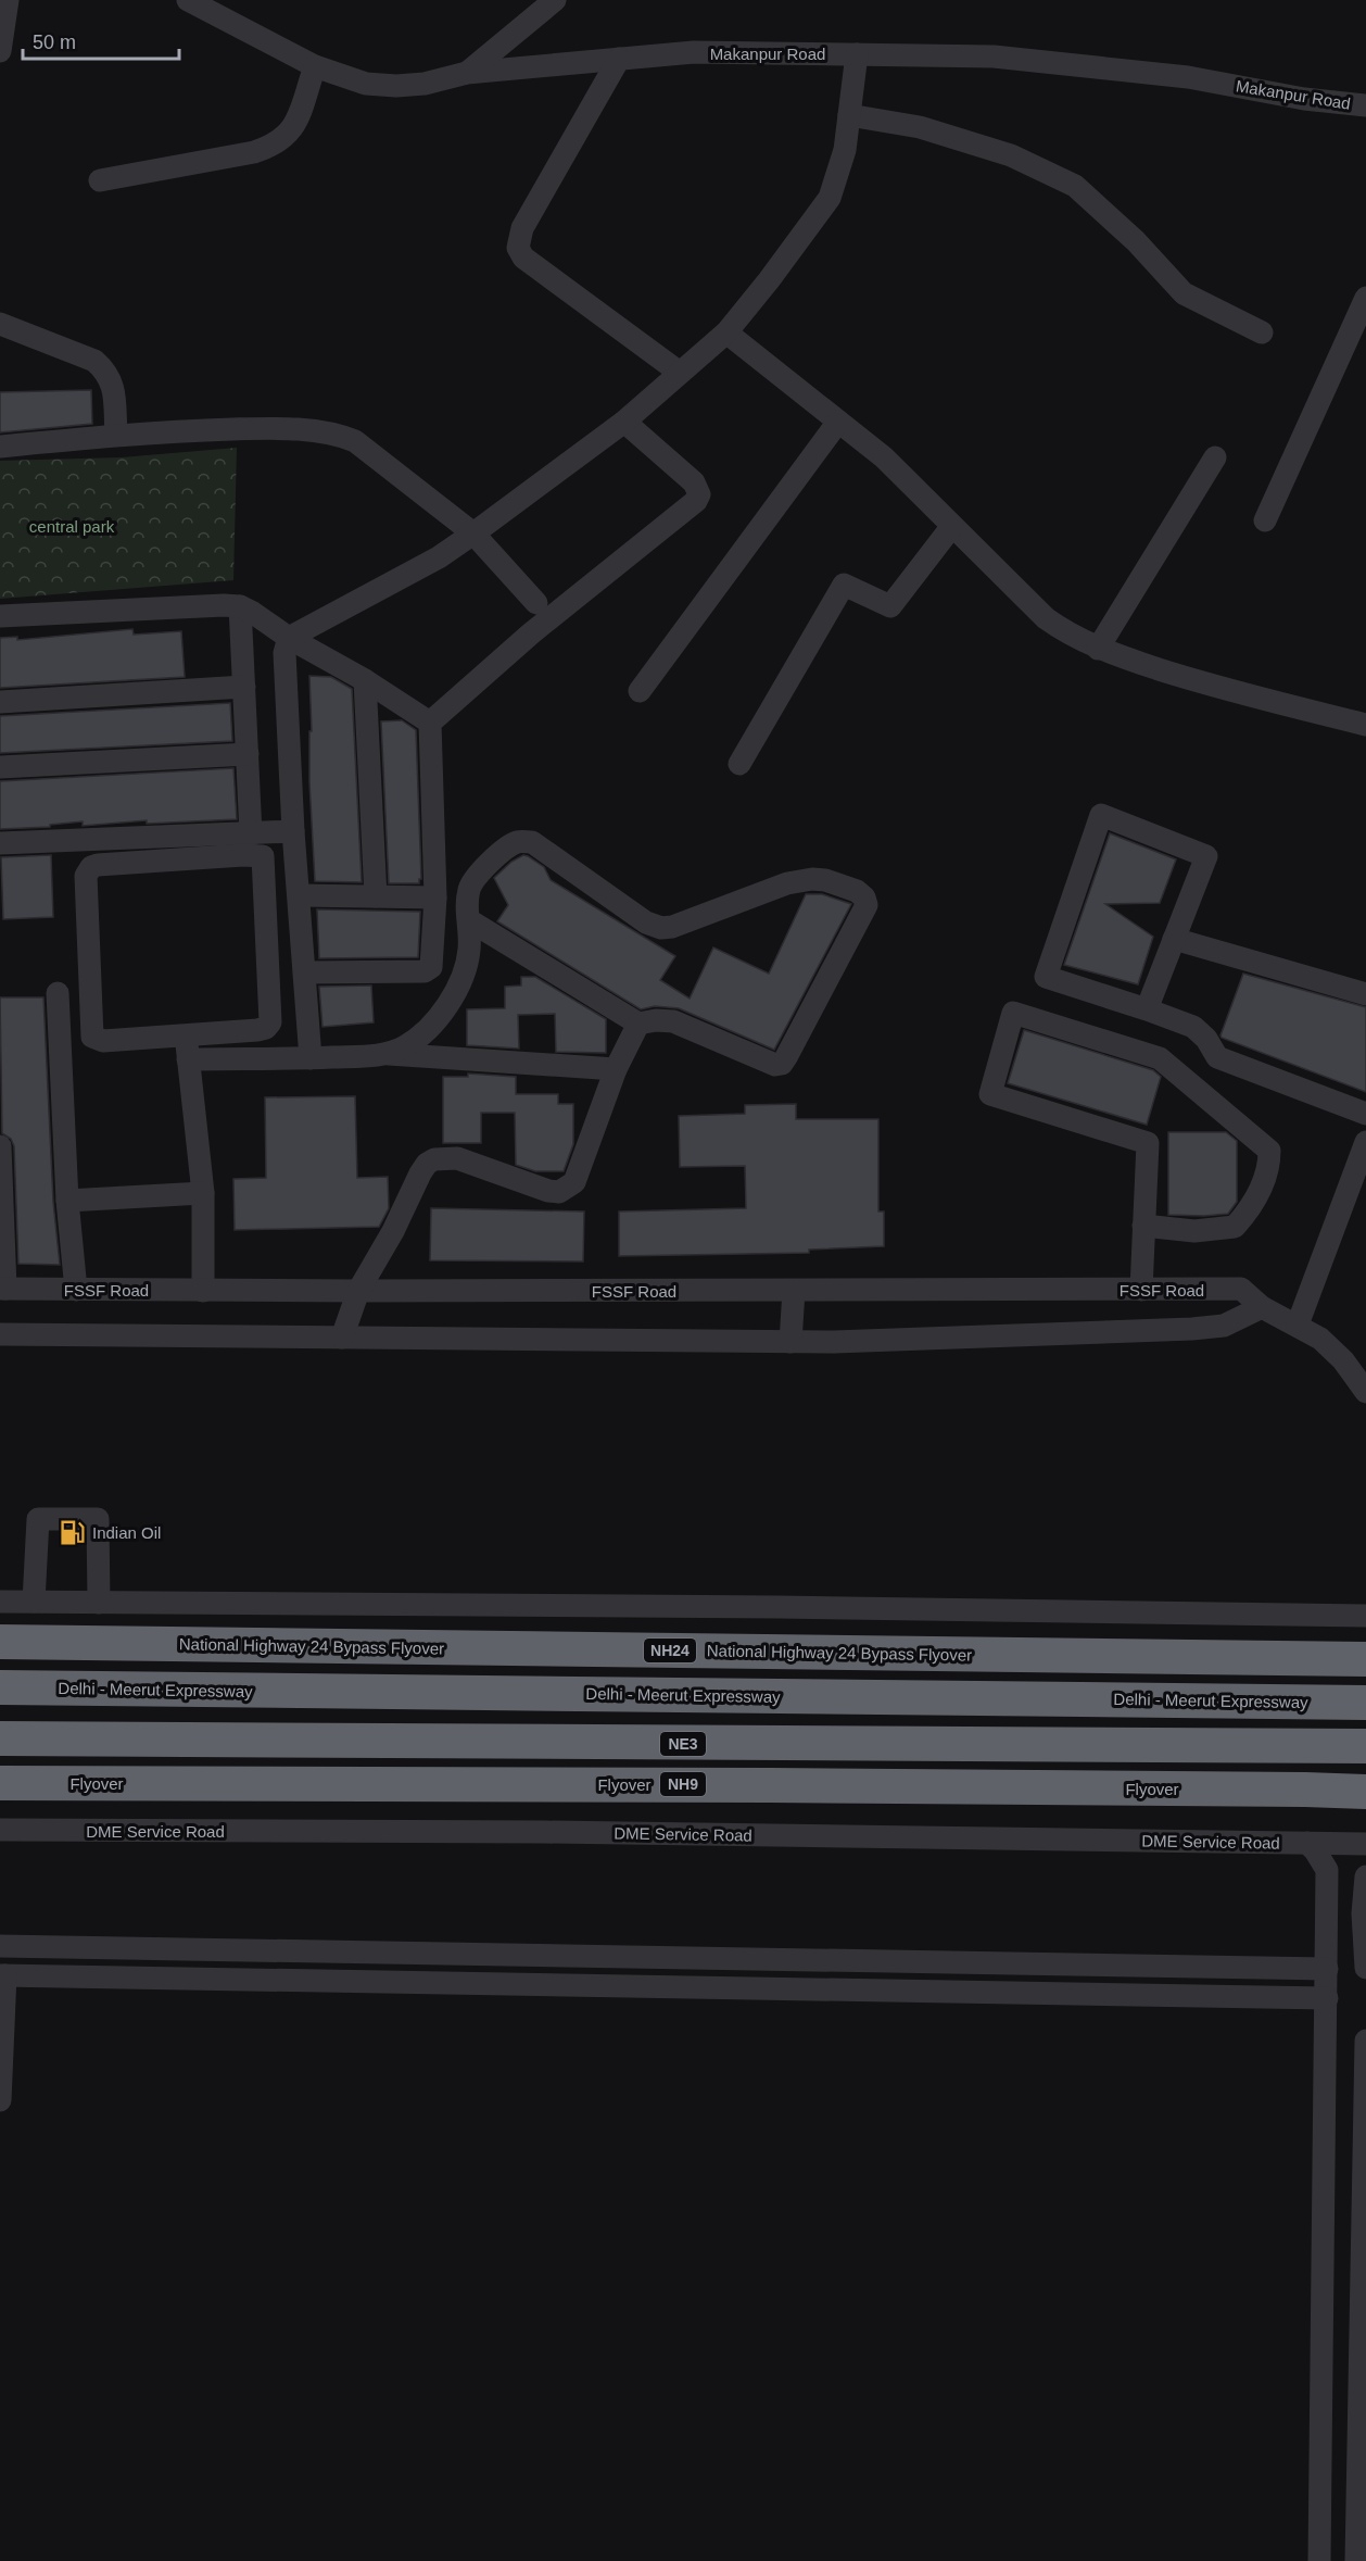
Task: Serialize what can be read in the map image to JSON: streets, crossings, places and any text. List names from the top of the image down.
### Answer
{
  "streets": {
    "highway": [
      "National Highway 24 Bypass Flyover",
      "NH24",
      "Delhi - Meerut Expressway",
      "NE3",
      "Flyover",
      "NH9"
    ],
    "street": ["Makanpur Road", "FSSF Road", "DME Service Road"]
  },
  "parks": ["central park"],
  "places": {
    "fuel station": ["Indian Oil"]
  },
  "scale_bar": "50 m"
}
